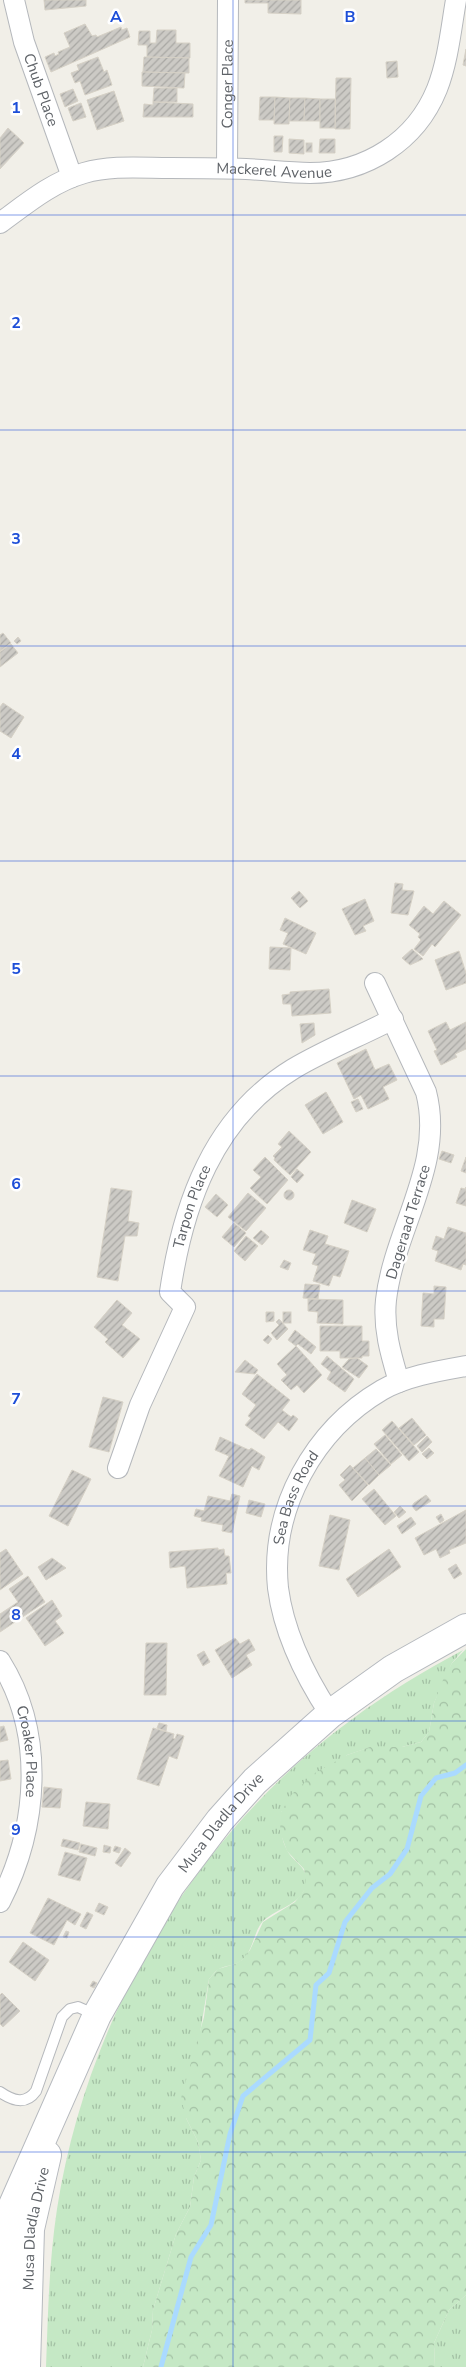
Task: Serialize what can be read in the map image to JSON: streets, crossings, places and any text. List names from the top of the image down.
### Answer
{
  "streets": {
    "street": [
      "Conger Place",
      "Chub Place",
      "Mackerel Avenue",
      "Tarpon Place",
      "Dageraad Terrace",
      "Sea Bass Road",
      "Croaker Place",
      "Musa Dladla Drive"
    ]
  },
  "crossings": [
    ["Conger Place", "Mackerel Avenue"],
    ["Chub Place", "Mackerel Avenue"],
    ["Tarpon Place", "Dageraad Terrace"],
    ["Dageraad Terrace", "Sea Bass Road"],
    ["Sea Bass Road", "Musa Dladla Drive"]
  ],
  "grid": {
    "columns": ["A", "B"],
    "rows": [
      "1",
      "2",
      "3",
      "4",
      "5",
      "6",
      "7",
      "8",
      "9"
    ]
  }
}
